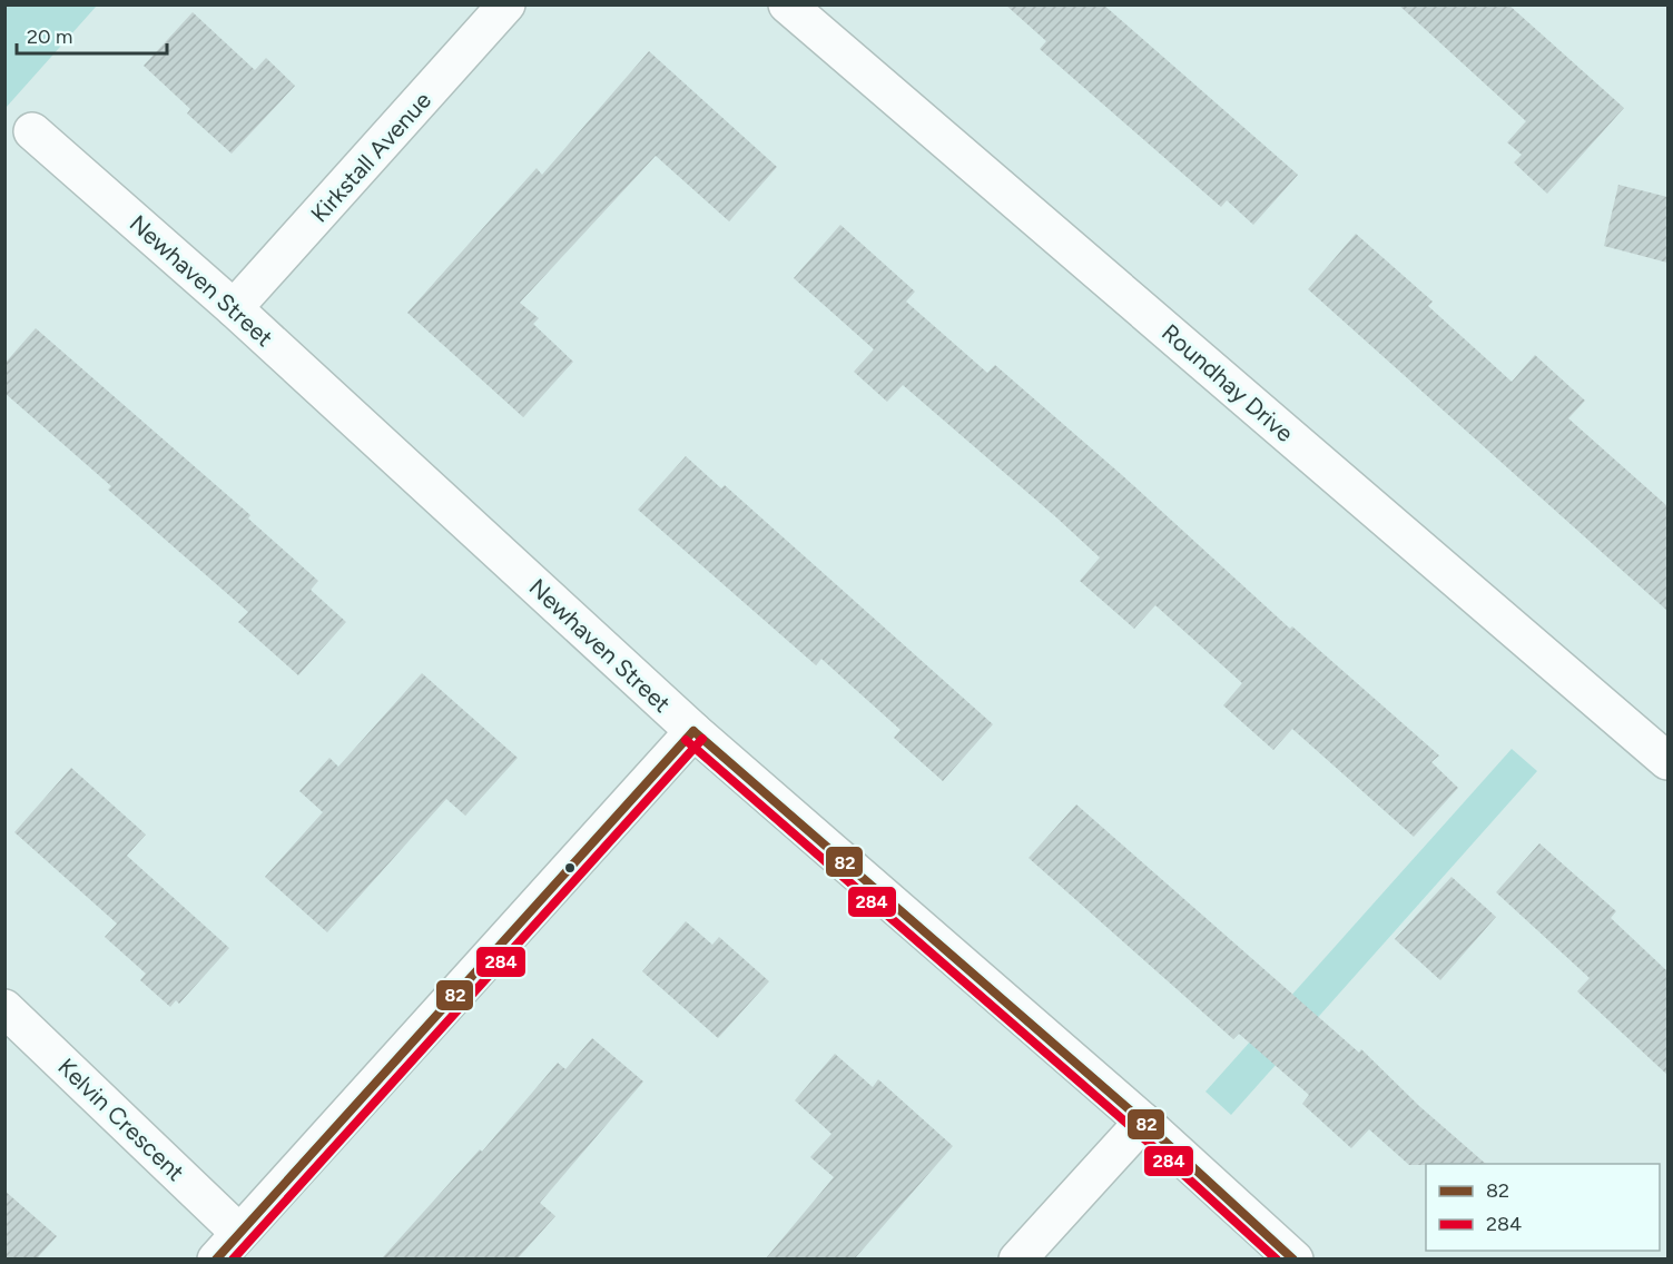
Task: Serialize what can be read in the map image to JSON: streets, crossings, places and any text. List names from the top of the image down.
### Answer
{
  "streets": {
    "street": [
      "Kirkstall Avenue",
      "Newhaven Street",
      "Roundhay Drive",
      "Kelvin Crescent"
    ]
  },
  "crossings": [
    ["Kirkstall Avenue", "Newhaven Street"]
  ],
  "lines": ["transit line 82", "transit line 284"],
  "legend": ["82", "284"],
  "scale_bar": "20 m"
}
